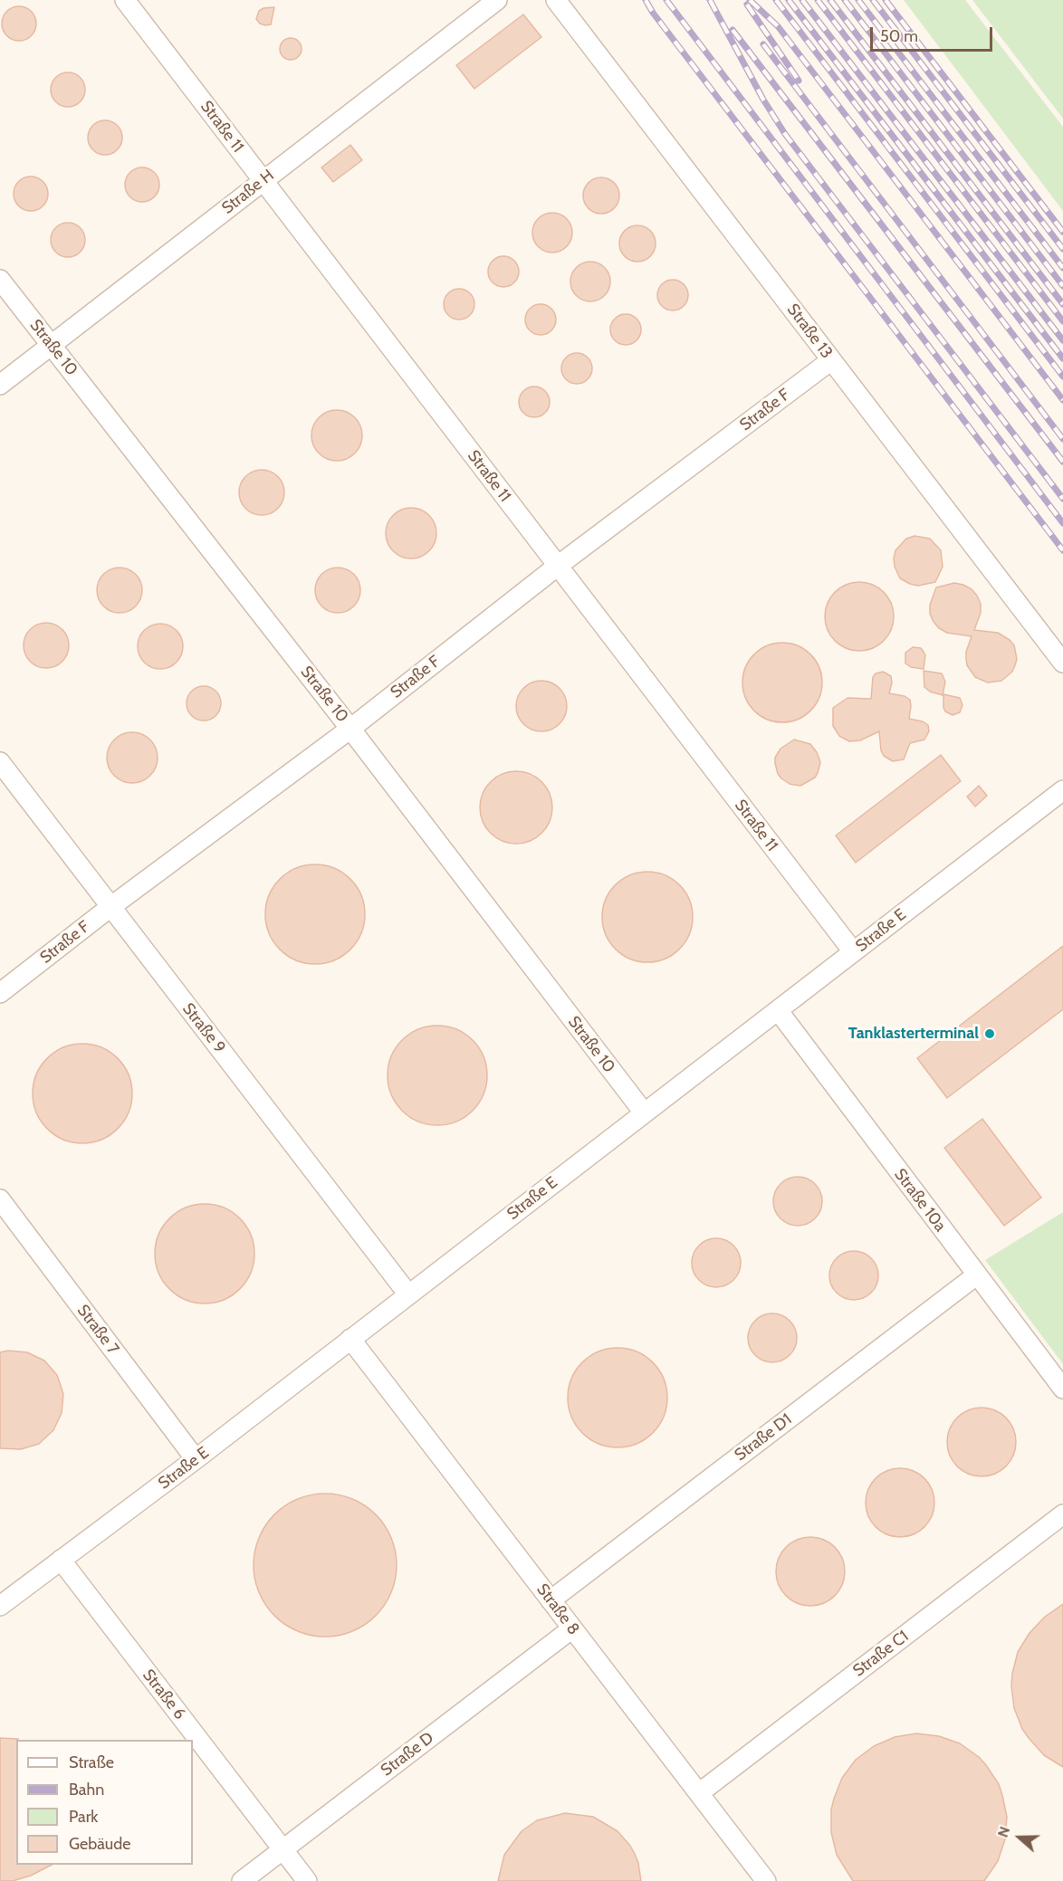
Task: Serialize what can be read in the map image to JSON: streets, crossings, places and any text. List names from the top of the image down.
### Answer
{
  "streets": {
    "lane": [
      "Straße 11",
      "Straße H",
      "Straße 13",
      "Straße 10",
      "Straße F",
      "Straße E",
      "Straße 9",
      "Straße 10a",
      "Straße 7",
      "Straße D1",
      "Straße 8",
      "Straße C1",
      "Straße 6",
      "Straße D"
    ]
  },
  "crossings": [
    ["Straße 11", "Straße H"],
    ["Straße 11", "Straße F"],
    ["Straße 11", "Straße E"],
    ["Straße H", "Straße 10"],
    ["Straße 13", "Straße F"],
    ["Straße 10", "Straße F"],
    ["Straße 10", "Straße E"],
    ["Straße F", "Straße 9"],
    ["Straße E", "Straße 9"],
    ["Straße E", "Straße 10a"],
    ["Straße E", "Straße 7"],
    ["Straße E", "Straße 8"],
    ["Straße E", "Straße 6"],
    ["Straße 10a", "Straße D1"],
    ["Straße D1", "Straße 8"],
    ["Straße 8", "Straße C1"],
    ["Straße 8", "Straße D"],
    ["Straße 6", "Straße D"]
  ],
  "places": ["Tanklasterterminal"],
  "legend": [
    "Straße",
    "Bahn",
    "Park",
    "Gebäude"
  ],
  "scale_bar": "50 m",
  "north": "left"
}
